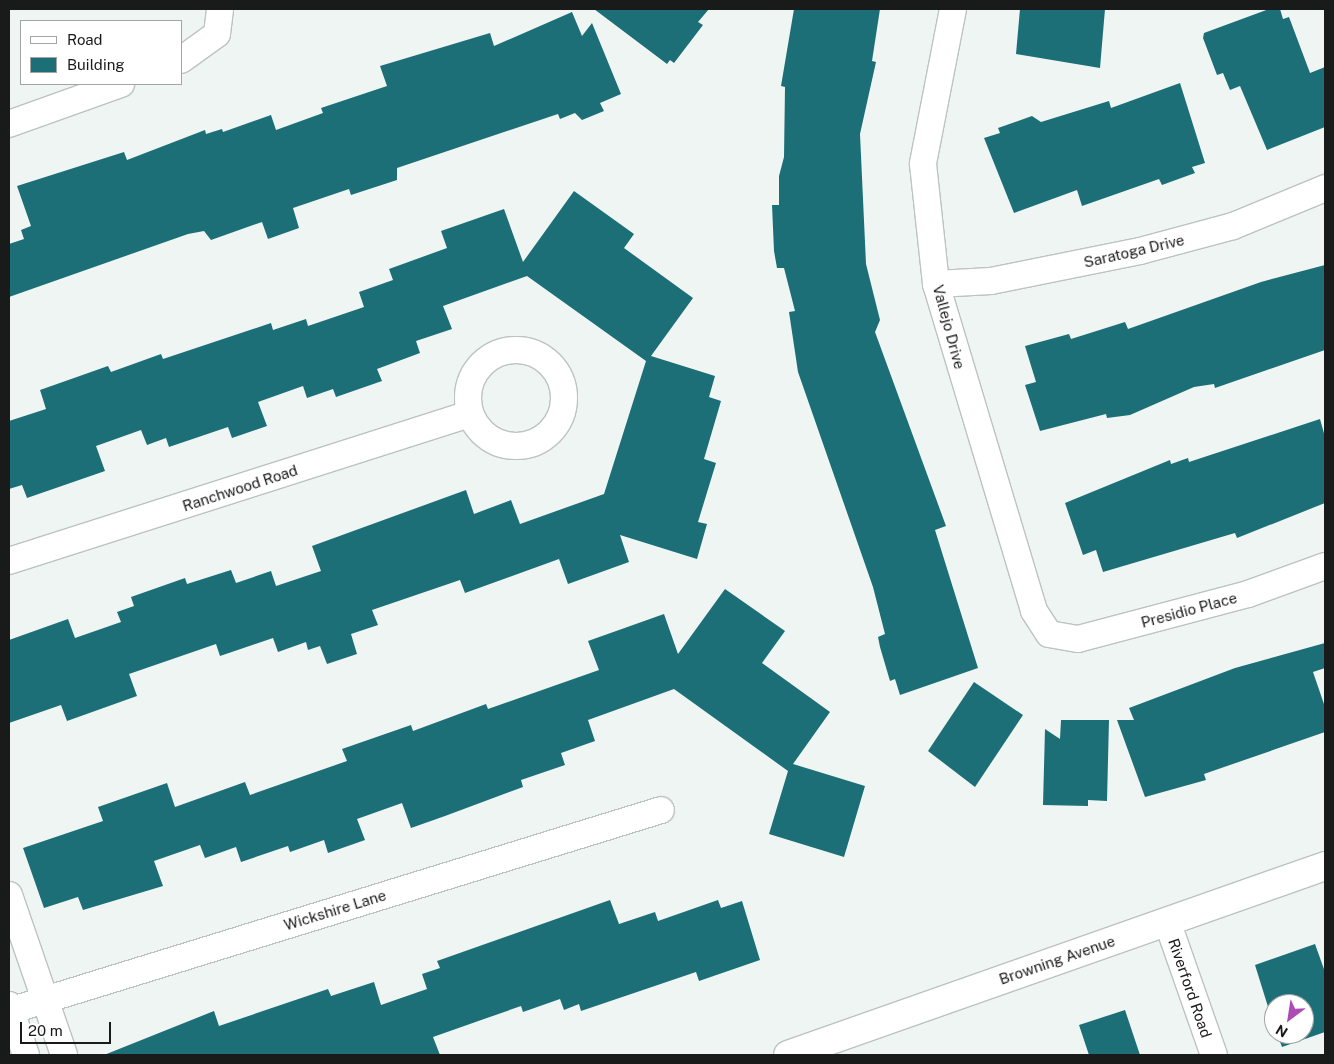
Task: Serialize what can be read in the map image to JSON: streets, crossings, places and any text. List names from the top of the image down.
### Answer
{
  "streets": {
    "street": [
      "Saratoga Drive",
      "Vallejo Drive",
      "Ranchwood Road",
      "Presidio Place",
      "Wickshire Lane",
      "Browning Avenue",
      "Riverford Road"
    ]
  },
  "crossings": [
    ["Saratoga Drive", "Vallejo Drive"],
    ["Vallejo Drive", "Presidio Place"],
    ["Browning Avenue", "Riverford Road"]
  ],
  "legend": ["Road", "Building"],
  "scale_bar": "20 m",
  "north": "bottom left"
}
